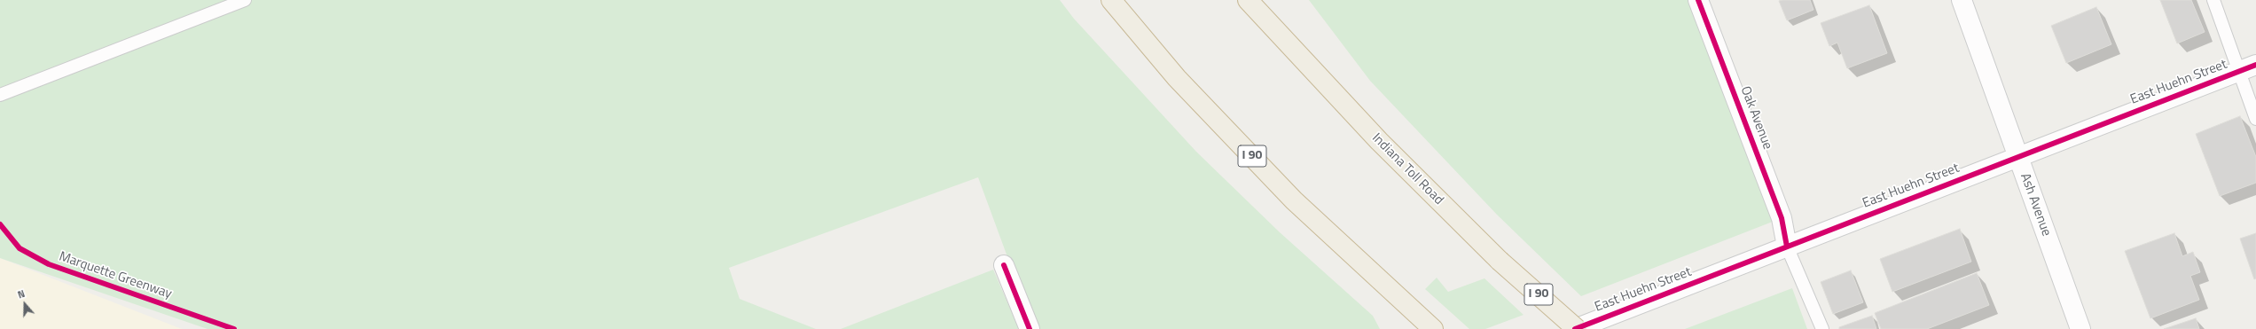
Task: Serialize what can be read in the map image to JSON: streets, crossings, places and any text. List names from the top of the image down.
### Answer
{
  "streets": {
    "highway": ["I 90", "Indiana Toll Road"],
    "street": ["East Huehn Street", "Oak Avenue", "Ash Avenue"],
    "cycle path": ["Marquette Greenway"]
  },
  "crossings": [
    ["East Huehn Street", "Oak Avenue"],
    ["East Huehn Street", "Indiana Toll Road"],
    ["East Huehn Street", "Ash Avenue"]
  ],
  "north": "top"
}
